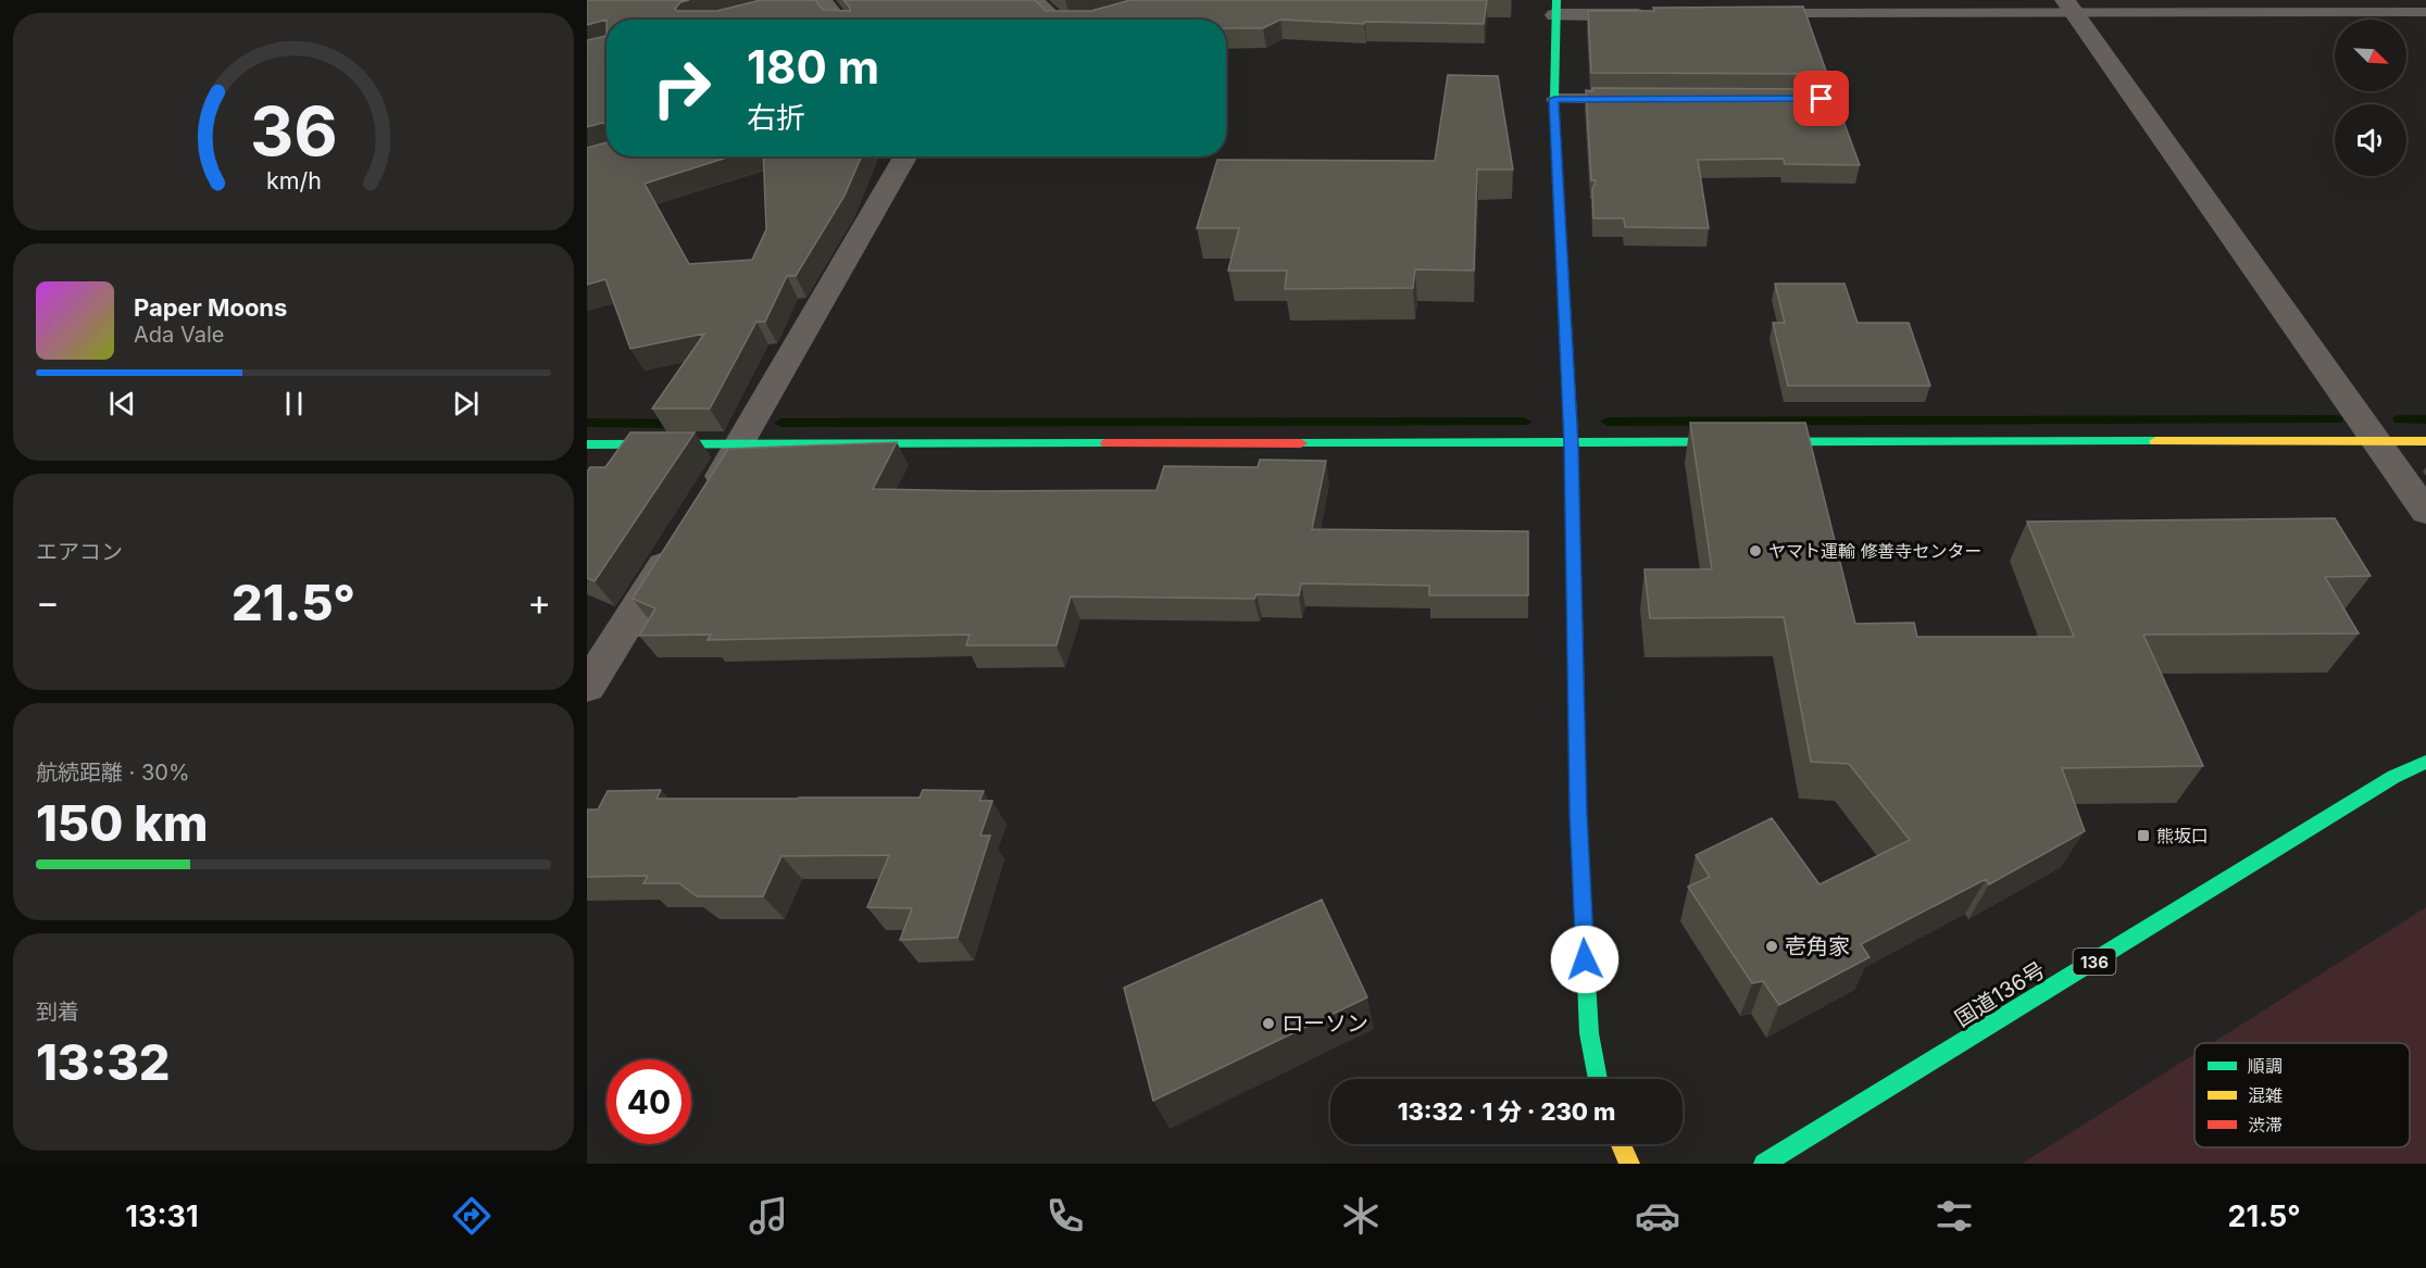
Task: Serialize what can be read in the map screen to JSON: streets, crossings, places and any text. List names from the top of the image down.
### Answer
{
  "streets": {
    "main road": ["136", "国道136号"]
  },
  "places": {
    "other": ["ヤマト運輸 修善寺センター", "壱角家", "ローソン"],
    "transit": ["熊坂口"]
  },
  "legend": ["順調", "混雑", "渋滞"],
  "north": "bottom right",
  "page": {
    "turn": ["180 m", "右折"],
    "song": ["Paper Moons", "Ada Vale"],
    "tile": [
      "エアコン",
      ["航続距離 · 30%", "150 km"],
      ["到着", "13:32"]
    ],
    "heat": ["−", "21.5°", "+"],
    "limit": "40",
    "trip": "13:32 · 1 分 · 230 m",
    "tabs": ["13:31", "21.5°"],
    "gauge": ["36", "km/h"]
  }
}
